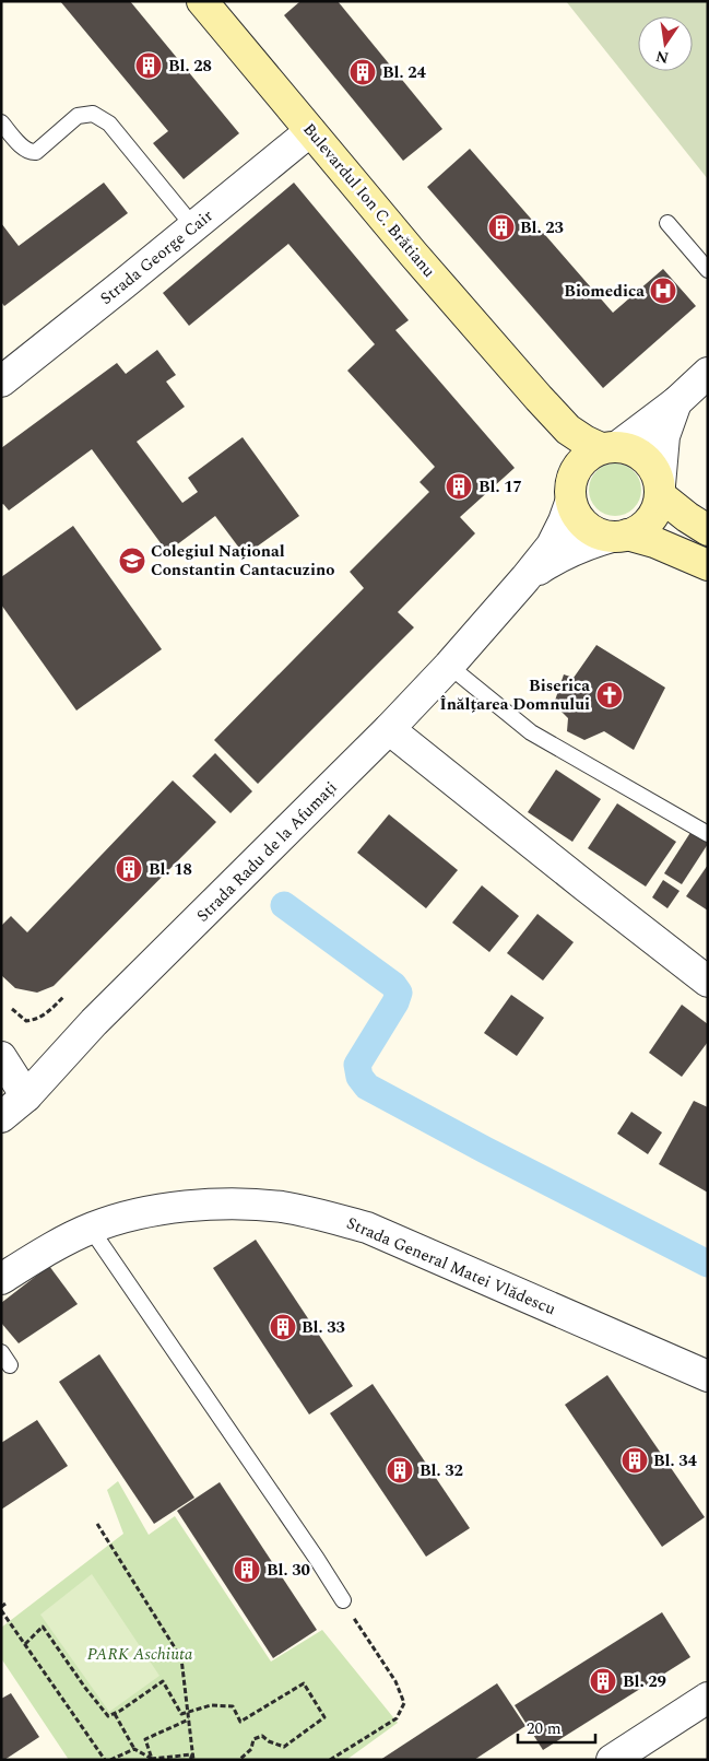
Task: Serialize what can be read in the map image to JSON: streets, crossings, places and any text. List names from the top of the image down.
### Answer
{
  "streets": {
    "main road": ["Bulevardul Ion C. Brătianu"],
    "street": ["Strada George Cair", "Strada Radu de la Afumați", "Strada General Matei Vlădescu"]
  },
  "crossings": [
    ["Bulevardul Ion C. Brătianu", "Strada George Cair"],
    ["Bulevardul Ion C. Brătianu", "Strada Radu de la Afumați"]
  ],
  "parks": ["PARK Aschiuta"],
  "places": {
    "building": [
      "Bl. 28",
      "Bl. 24",
      "Bl. 23",
      "Bl. 17",
      "Bl. 18",
      "Bl. 33",
      "Bl. 34",
      "Bl. 32",
      "Bl. 30",
      "Bl. 29"
    ],
    "hospital": ["Biomedica"],
    "school or university": ["Colegiul Național Constantin Cantacuzino"],
    "church": ["Biserica Înălțarea Domnului"]
  },
  "scale_bar": "20 m",
  "north": "bottom"
}
